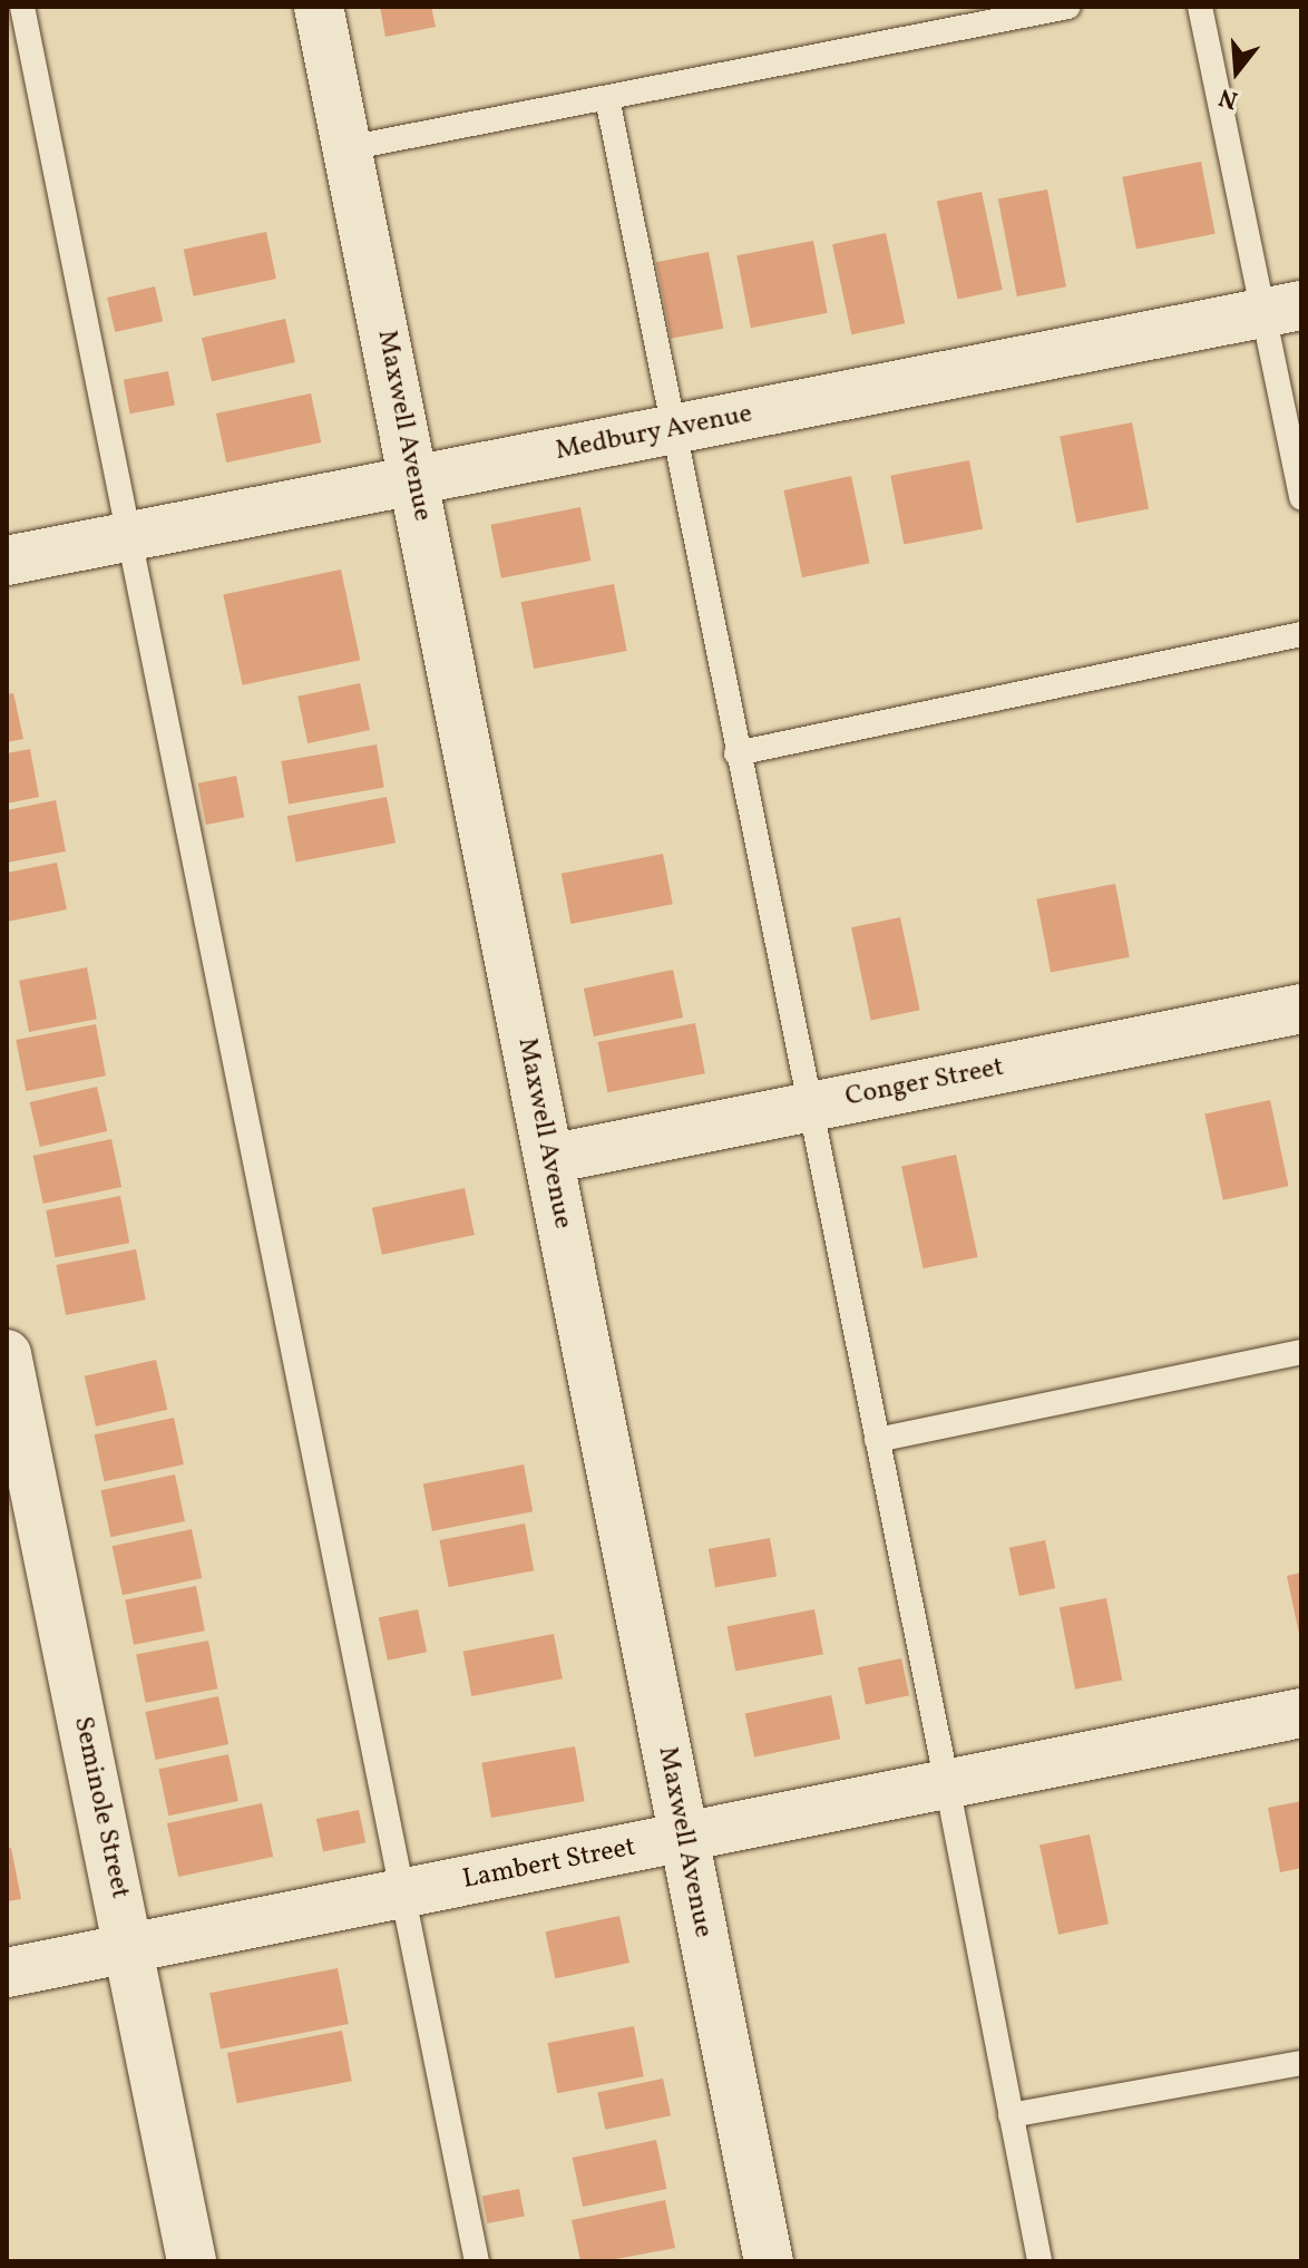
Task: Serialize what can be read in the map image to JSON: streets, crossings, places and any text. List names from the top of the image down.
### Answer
{
  "streets": {
    "street": [
      "Maxwell Avenue",
      "Medbury Avenue",
      "Conger Street",
      "Seminole Street",
      "Lambert Street"
    ]
  },
  "crossings": [
    ["Maxwell Avenue", "Medbury Avenue"],
    ["Maxwell Avenue", "Conger Street"],
    ["Maxwell Avenue", "Lambert Street"],
    ["Seminole Street", "Lambert Street"]
  ],
  "north": "bottom"
}
